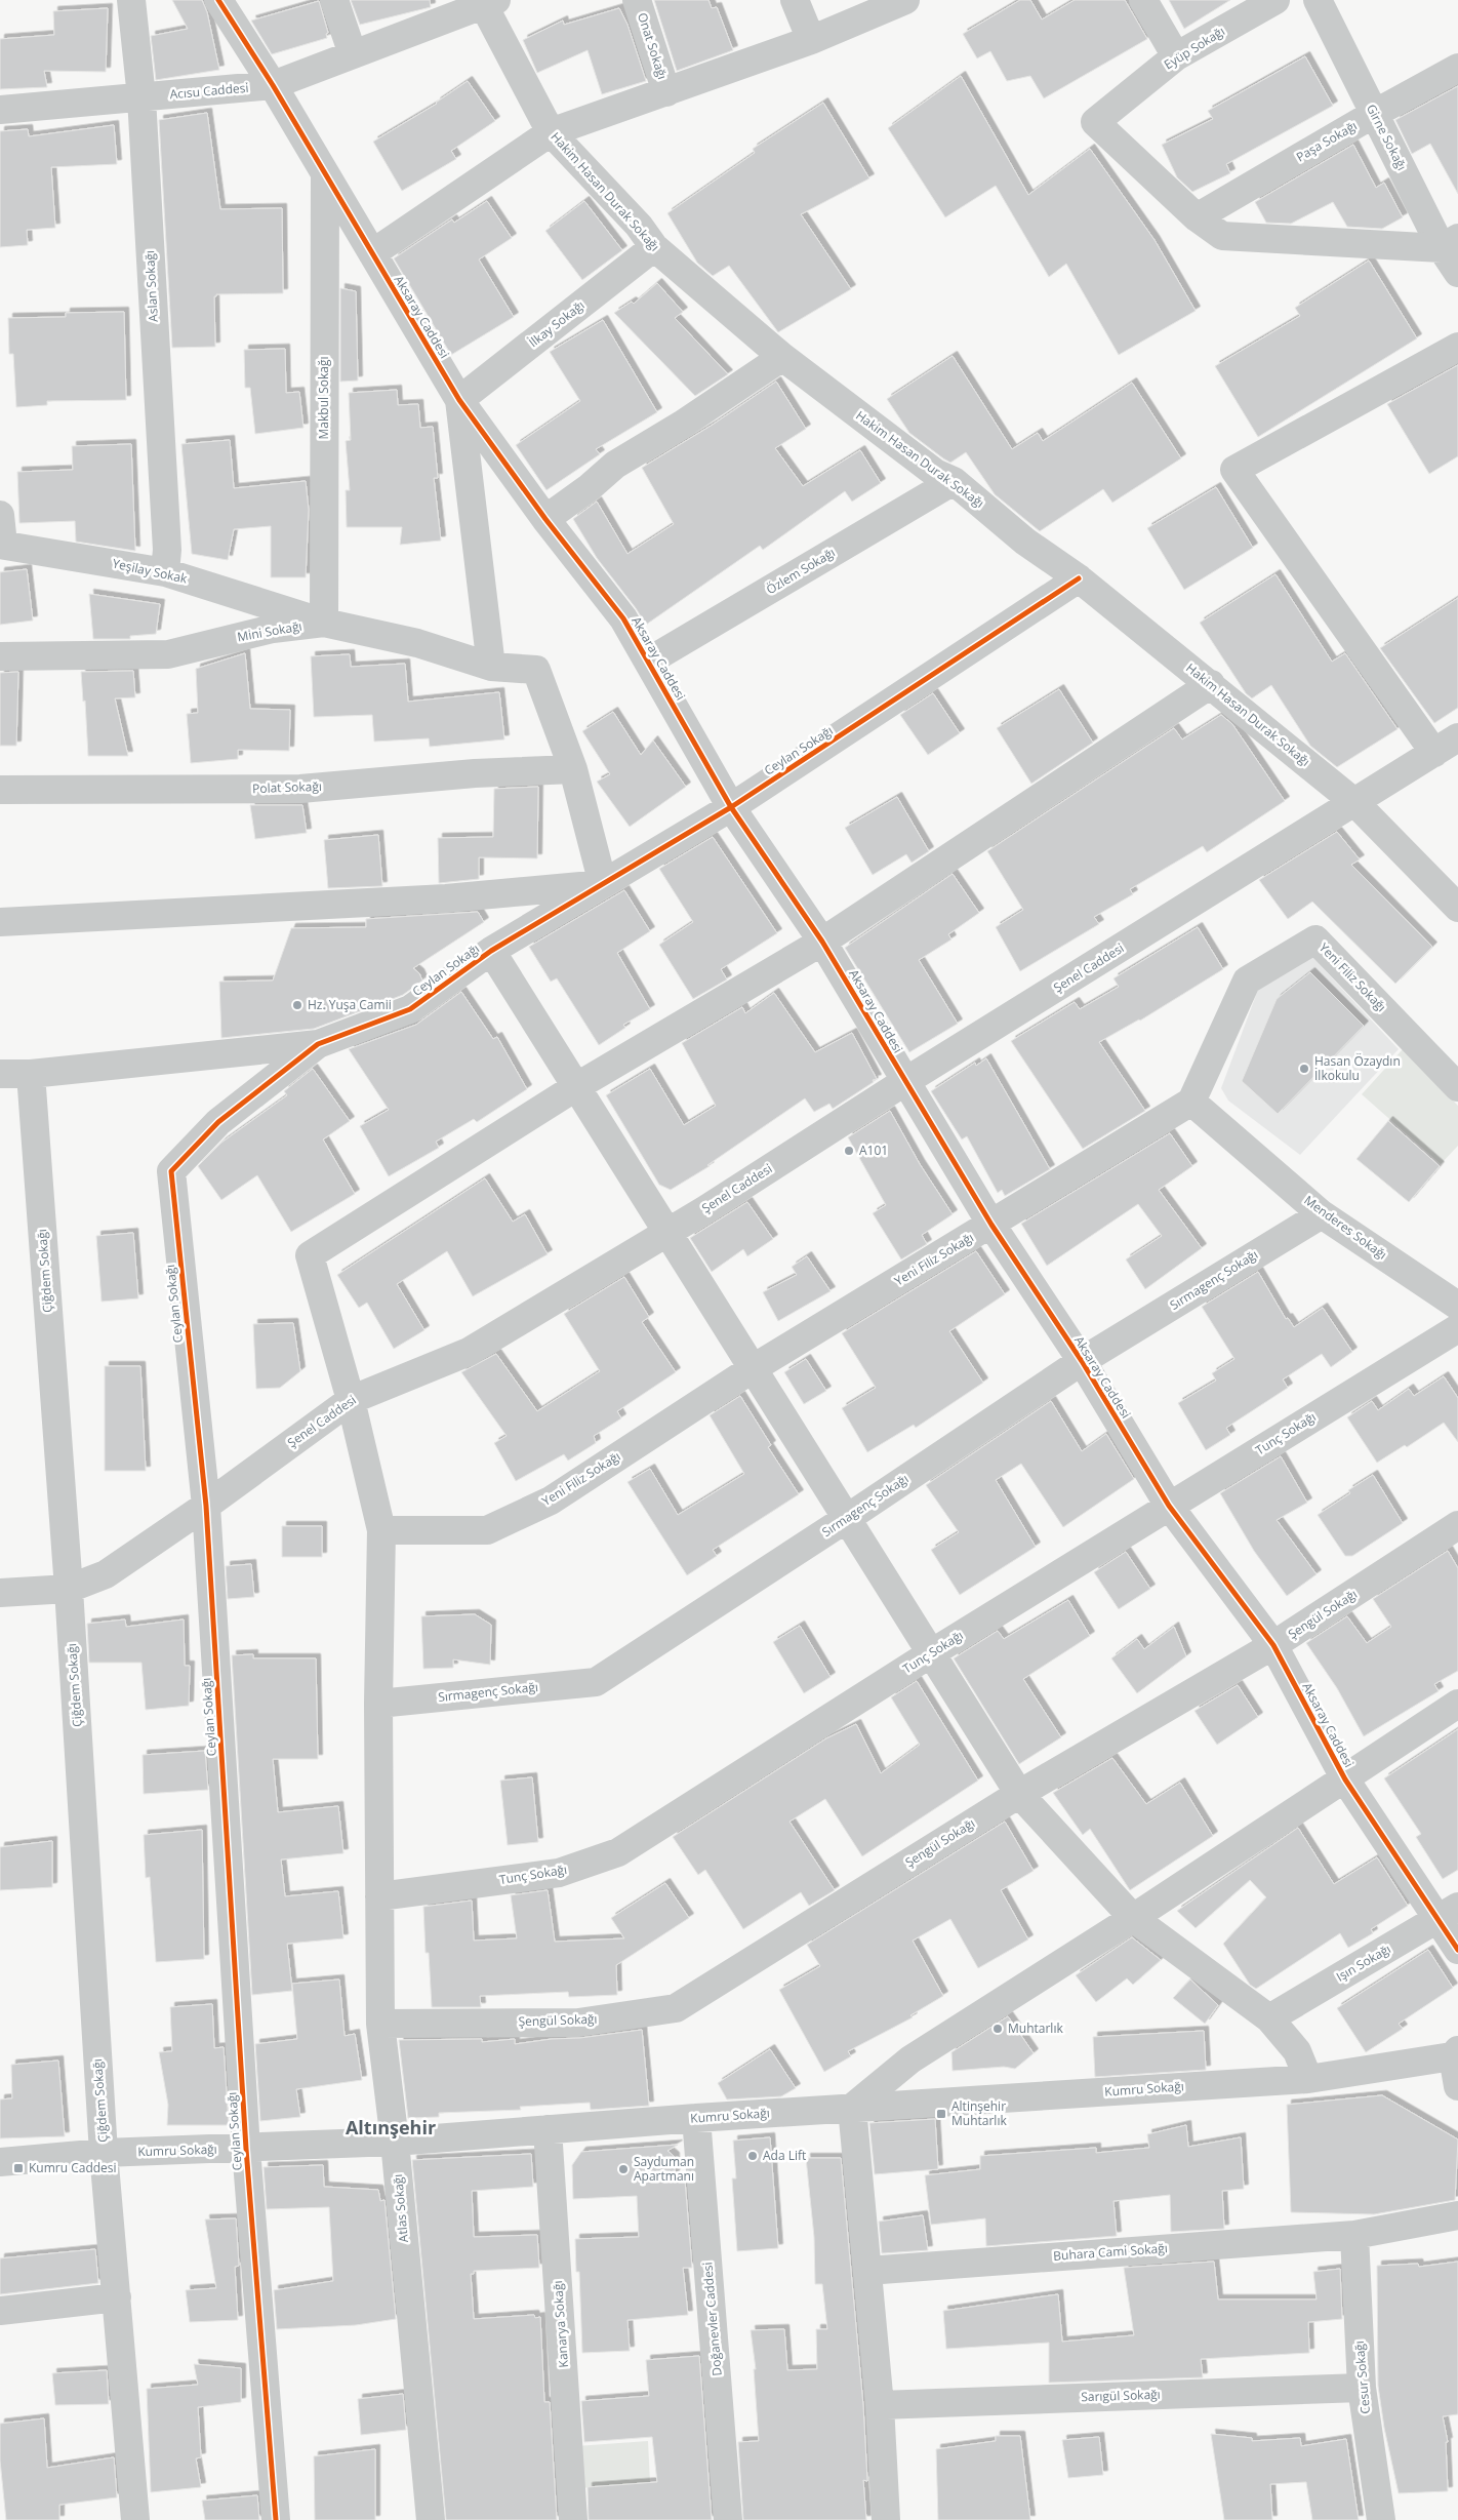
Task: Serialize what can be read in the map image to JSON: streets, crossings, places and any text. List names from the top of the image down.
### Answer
{
  "streets": {
    "street": [
      "Onat Sokağı",
      "Eyüp Sokağı",
      "Acısu Caddesi",
      "Girne Sokağı",
      "Paşa Sokağı",
      "Hakim Hasan Durak Sokağı",
      "Aslan Sokağı",
      "Aksaray Caddesi",
      "İlkay Sokağı",
      "Makbul Sokağı",
      "Yeşilay Sokak",
      "Özlem Sokağı",
      "Mini Sokağı",
      "Ceylan Sokağı",
      "Polat Sokağı",
      "Şenel Caddesi",
      "Yeni Filiz Sokağı",
      "Menderes Sokağı",
      "Çiğdem Sokağı",
      "Sırmagenç Sokağı",
      "Tunç Sokağı",
      "Şengül Sokağı",
      "Işın Sokağı",
      "Kumru Sokağı",
      "Atlas Sokağı",
      "Buhara Cami Sokağı",
      "Doğanevler Caddesi",
      "Kanarya Sokağı",
      "Cesur Sokağı",
      "Sarıgül Sokağı"
    ]
  },
  "crossings": [
    ["Eyüp Sokağı", "Paşa Sokağı"],
    ["Acısu Caddesi", "Hakim Hasan Durak Sokağı"],
    ["Acısu Caddesi", "Aslan Sokağı"],
    ["Acısu Caddesi", "Aksaray Caddesi"],
    ["Girne Sokağı", "Paşa Sokağı"],
    ["Hakim Hasan Durak Sokağı", "İlkay Sokağı"],
    ["Hakim Hasan Durak Sokağı", "Özlem Sokağı"],
    ["Hakim Hasan Durak Sokağı", "Ceylan Sokağı"],
    ["Hakim Hasan Durak Sokağı", "Şenel Caddesi"],
    ["Aslan Sokağı", "Yeşilay Sokak"],
    ["Aksaray Caddesi", "İlkay Sokağı"],
    ["Aksaray Caddesi", "Makbul Sokağı"],
    ["Aksaray Caddesi", "Özlem Sokağı"],
    ["Aksaray Caddesi", "Ceylan Sokağı"],
    ["Aksaray Caddesi", "Şenel Caddesi"],
    ["Aksaray Caddesi", "Yeni Filiz Sokağı"],
    ["Aksaray Caddesi", "Sırmagenç Sokağı"],
    ["Aksaray Caddesi", "Tunç Sokağı"],
    ["Aksaray Caddesi", "Şengül Sokağı"],
    ["Aksaray Caddesi", "Işın Sokağı"],
    ["Makbul Sokağı", "Yeşilay Sokak"],
    ["Makbul Sokağı", "Mini Sokağı"],
    ["Yeşilay Sokak", "Mini Sokağı"],
    ["Mini Sokağı", "Polat Sokağı"],
    ["Ceylan Sokağı", "Şenel Caddesi"],
    ["Ceylan Sokağı", "Kumru Sokağı"],
    ["Şenel Caddesi", "Çiğdem Sokağı"],
    ["Şenel Caddesi", "Atlas Sokağı"],
    ["Yeni Filiz Sokağı", "Menderes Sokağı"],
    ["Yeni Filiz Sokağı", "Atlas Sokağı"],
    ["Menderes Sokağı", "Sırmagenç Sokağı"],
    ["Çiğdem Sokağı", "Kumru Sokağı"],
    ["Sırmagenç Sokağı", "Atlas Sokağı"],
    ["Tunç Sokağı", "Atlas Sokağı"],
    ["Şengül Sokağı", "Atlas Sokağı"],
    ["Kumru Sokağı", "Atlas Sokağı"],
    ["Kumru Sokağı", "Doğanevler Caddesi"],
    ["Kumru Sokağı", "Kanarya Sokağı"],
    ["Buhara Cami Sokağı", "Cesur Sokağı"],
    ["Cesur Sokağı", "Sarıgül Sokağı"]
  ],
  "districts": ["Altınşehir"],
  "places": {
    "other": [
      "Hz. Yuşa Camii",
      "Hasan Özaydın İlkokulu",
      "A101",
      "Muhtarlık",
      "Ada Lift",
      "Sayduman Apartmanı"
    ],
    "transit": ["Altinşehir Muhtarlık", "Kumru Caddesi"]
  }
}
